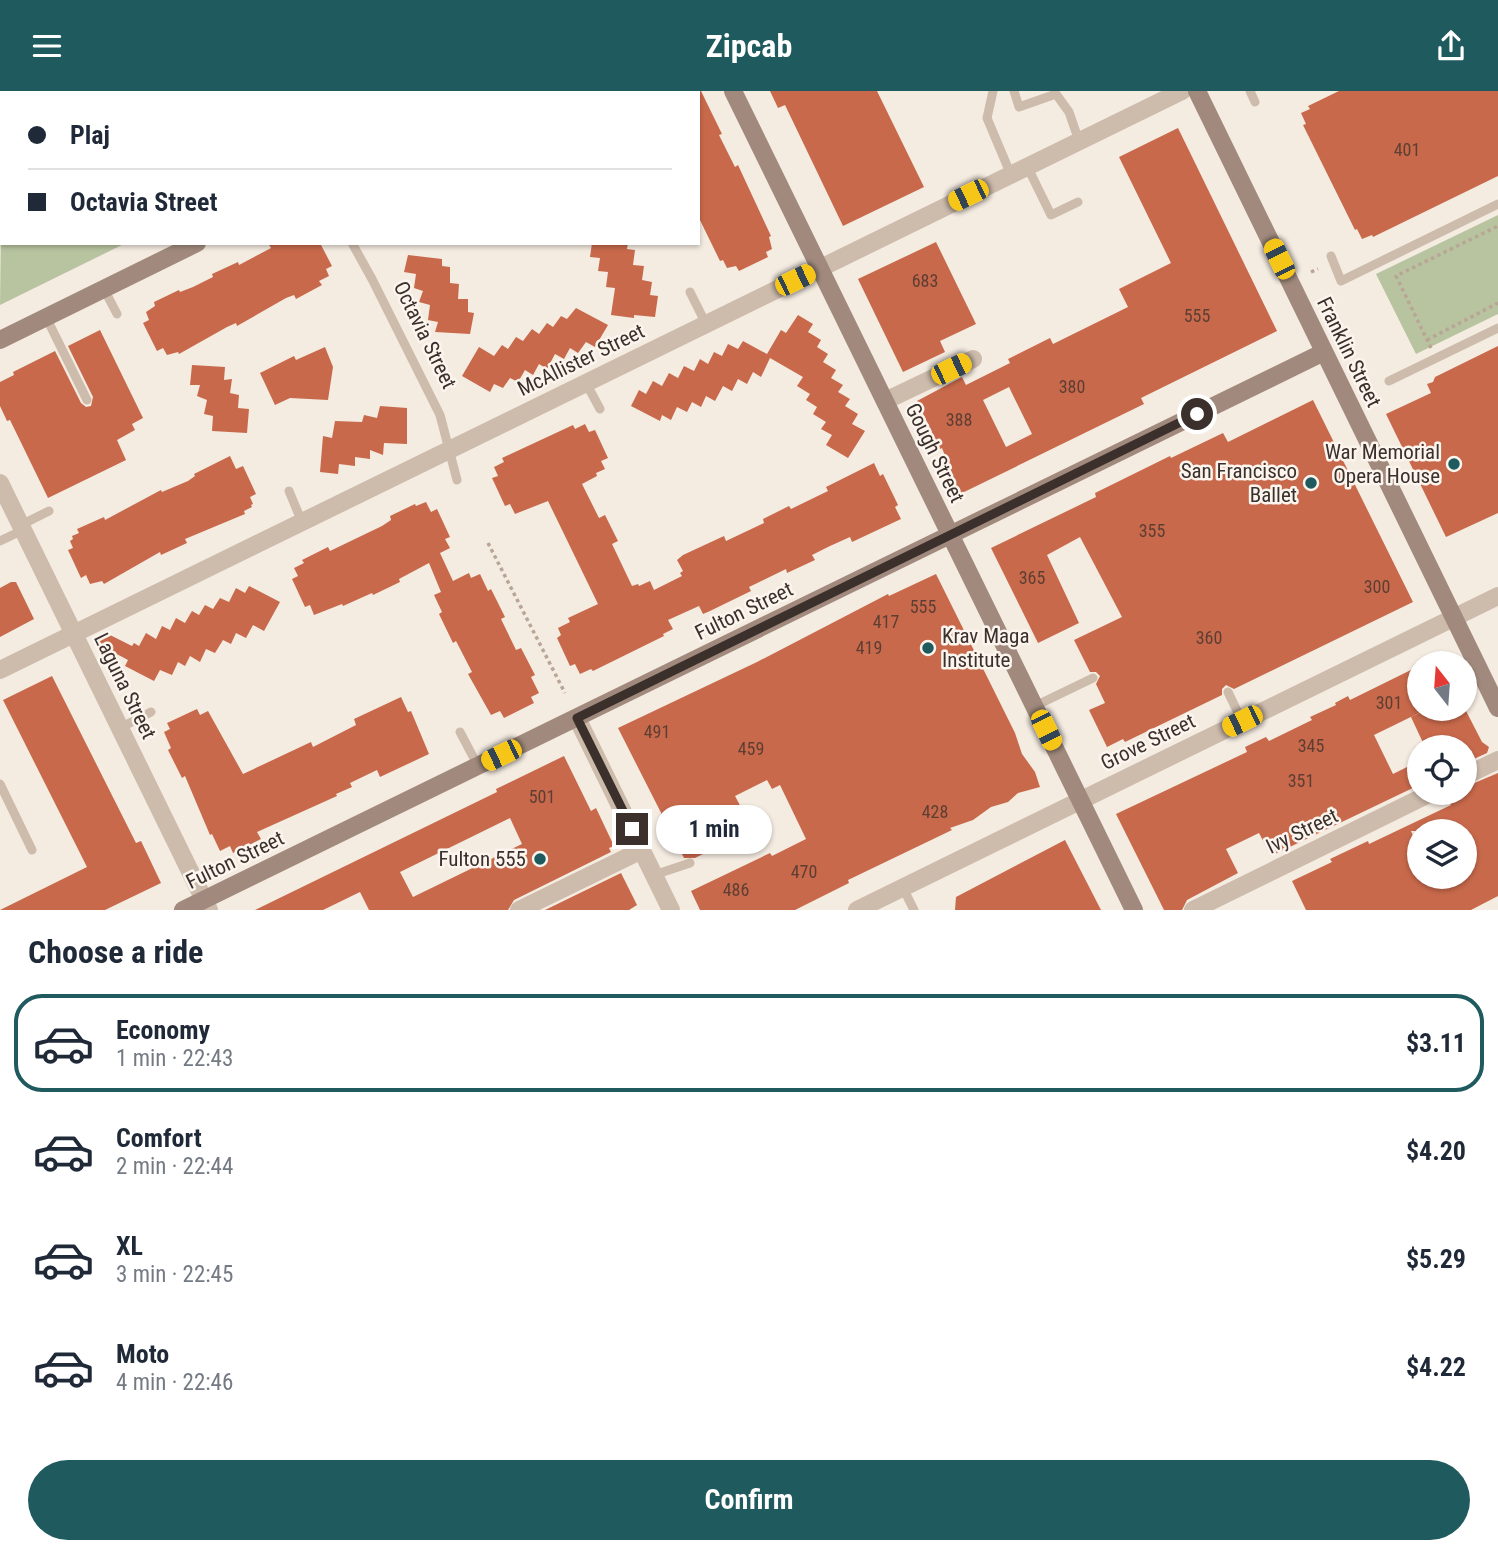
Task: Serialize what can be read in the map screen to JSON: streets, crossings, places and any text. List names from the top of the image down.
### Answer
{
  "streets": {
    "main road": ["Franklin Street", "Gough Street", "Fulton Street"],
    "street": [
      "McAllister Street",
      "Laguna Street",
      "Grove Street",
      "Ivy Street"
    ],
    "lane": ["Octavia Street"]
  },
  "crossings": [
    ["Octavia Street", "McAllister Street"],
    ["Franklin Street", "Fulton Street"],
    ["Franklin Street", "Grove Street"],
    ["McAllister Street", "Gough Street"],
    ["McAllister Street", "Laguna Street"],
    ["Gough Street", "Fulton Street"],
    ["Gough Street", "Grove Street"],
    ["Fulton Street", "Laguna Street"]
  ],
  "places": [
    "War Memorial Opera House",
    "San Francisco Ballet",
    "Krav Maga Institute",
    "Fulton 555"
  ],
  "house_numbers": [
    "401",
    "683",
    "555",
    "380",
    "388",
    "355",
    "365",
    "300",
    "555",
    "417",
    "360",
    "419",
    "301",
    "491",
    "345",
    "459",
    "351",
    "501",
    "428",
    "470",
    "486"
  ],
  "north": "top",
  "page": {
    "header": "Zipcab",
    "banner": ["Plaj", "Octavia Street"],
    "bubble": "1 min",
    "heading": "Choose a ride",
    "list": [
      {
        "name": "Economy",
        "note": "1 min · 22:43",
        "value": "$3.11"
      },
      {
        "name": "Comfort",
        "note": "2 min · 22:44",
        "value": "$4.20"
      },
      {
        "name": "XL",
        "note": "3 min · 22:45",
        "value": "$5.29"
      },
      {
        "name": "Moto",
        "note": "4 min · 22:46",
        "value": "$4.22"
      }
    ],
    "buttons": "Confirm"
  }
}
